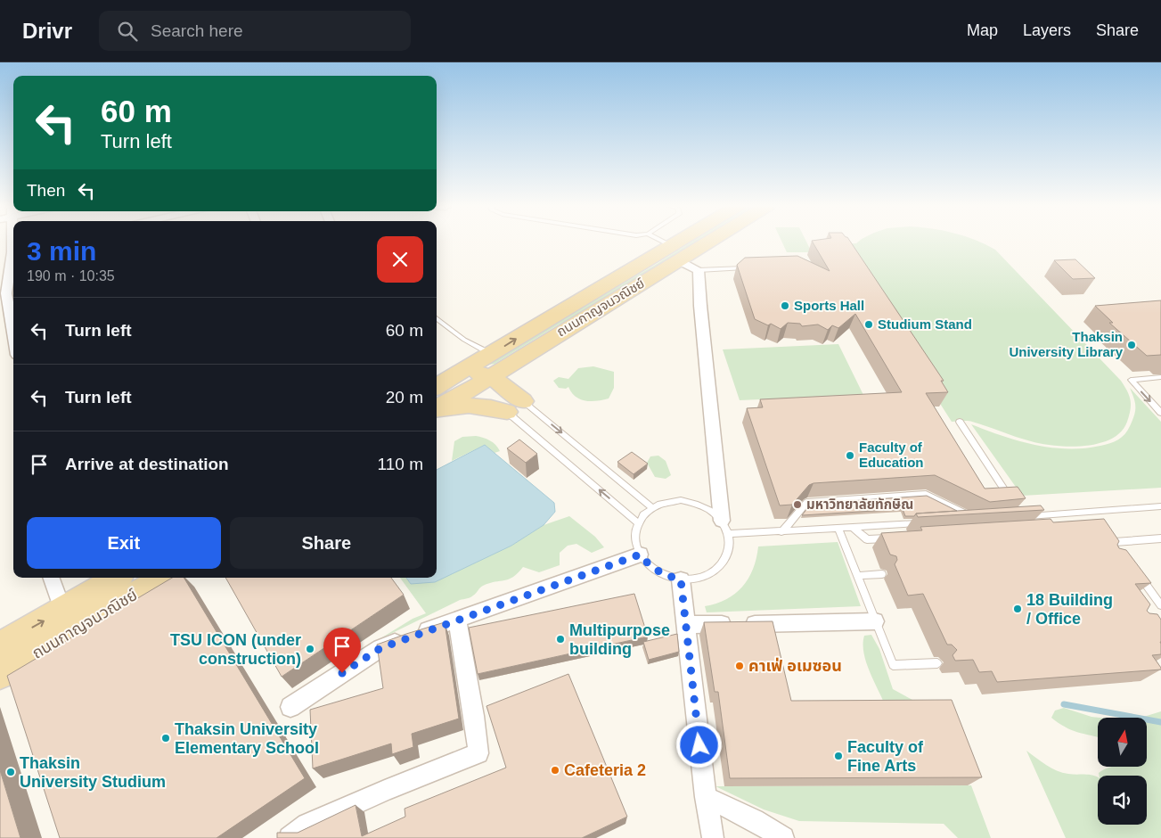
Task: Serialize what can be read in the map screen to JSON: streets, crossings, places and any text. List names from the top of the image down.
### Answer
{
  "streets": {
    "main road": ["ถนนกาญจนวณิชย์"]
  },
  "places": [
    "Sports Hall",
    "Studium Stand",
    "Thaksin University Library",
    "Faculty of Education",
    "มหาวิทยาลัยทักษิณ",
    "18 Building / Office",
    "Multipurpose building",
    "TSU ICON (under construction)",
    "คาเฟ่ อเมซอน",
    "Thaksin University Elementary School",
    "Faculty of Fine Arts",
    "Cafeteria 2",
    "Thaksin University Studium"
  ],
  "north": "top",
  "page": {
    "header": "Drivr",
    "search": "Search here",
    "nav": ["Map", "Layers", "Share"],
    "turn": ["60 m", "Turn left"],
    "then": "Then",
    "heading": ["3 min", "190 m · 10:35"],
    "list": [
      {
        "name": "Turn left",
        "value": "60 m"
      },
      {
        "name": "Turn left",
        "value": "20 m"
      },
      {
        "name": "Arrive at destination",
        "value": "110 m"
      }
    ],
    "buttons": ["Exit", "Share"]
  }
}
